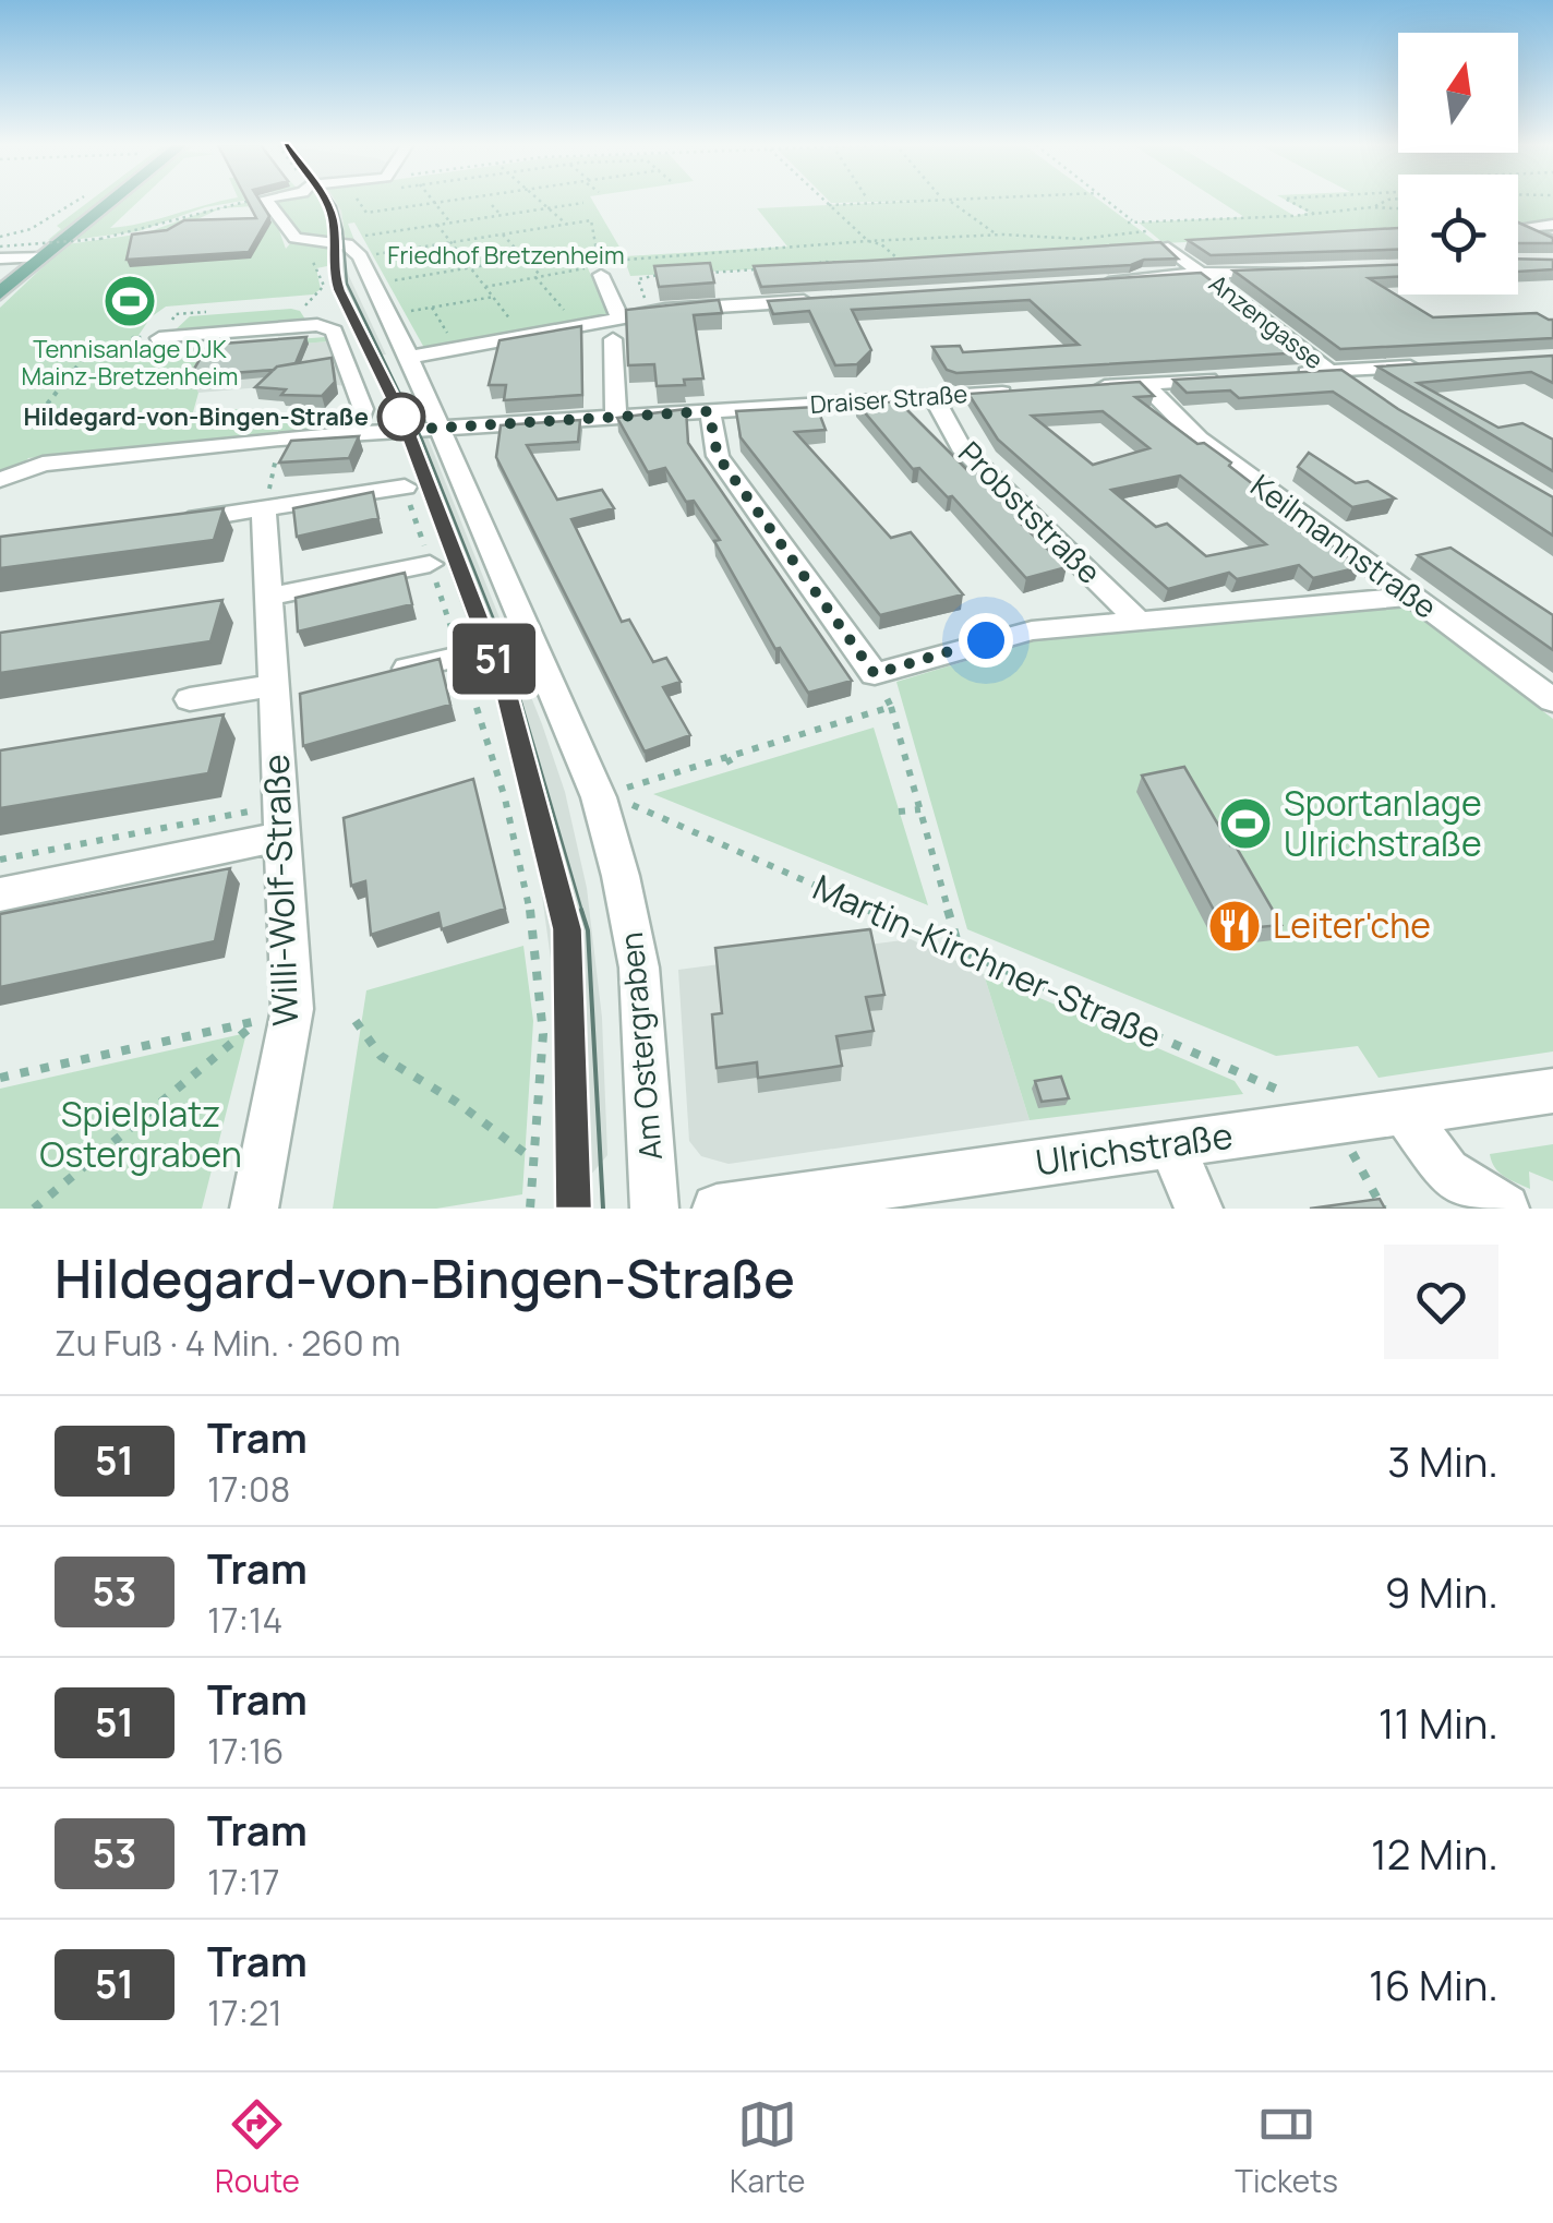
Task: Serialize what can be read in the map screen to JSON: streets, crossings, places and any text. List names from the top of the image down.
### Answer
{
  "streets": {
    "street": [
      "Anzengasse",
      "Draiser Straße",
      "Probststraße",
      "Keilmannstraße",
      "Willi-Wolf-Straße",
      "Am Ostergraben",
      "Ulrichstraße"
    ],
    "path": ["Martin-Kirchner-Straße"]
  },
  "crossings": [
    ["Draiser Straße", "Probststraße"],
    ["Draiser Straße", "Am Ostergraben"]
  ],
  "parks": ["Friedhof Bretzenheim", "Spielplatz Ostergraben"],
  "places": {
    "sports": ["Tennisanlage DJK Mainz-Bretzenheim", "Sportanlage Ulrichstraße"],
    "other": ["Hildegard-von-Bingen-Straße"],
    "restaurant": ["Leiter'che"]
  },
  "lines": ["tram line 51"],
  "north": "top",
  "page": {
    "on_map": "51",
    "heading": ["Hildegard-von-Bingen-Straße", "Zu Fuß · 4 Min. · 260 m"],
    "list": [
      {
        "mark": "51",
        "name": "Tram",
        "note": "17:08",
        "value": "3 Min."
      },
      {
        "mark": "53",
        "name": "Tram",
        "note": "17:14",
        "value": "9 Min."
      },
      {
        "mark": "51",
        "name": "Tram",
        "note": "17:16",
        "value": "11 Min."
      },
      {
        "mark": "53",
        "name": "Tram",
        "note": "17:17",
        "value": "12 Min."
      },
      {
        "mark": "51",
        "name": "Tram",
        "note": "17:21",
        "value": "16 Min."
      }
    ],
    "tabs": ["Route", "Karte", "Tickets"]
  }
}
